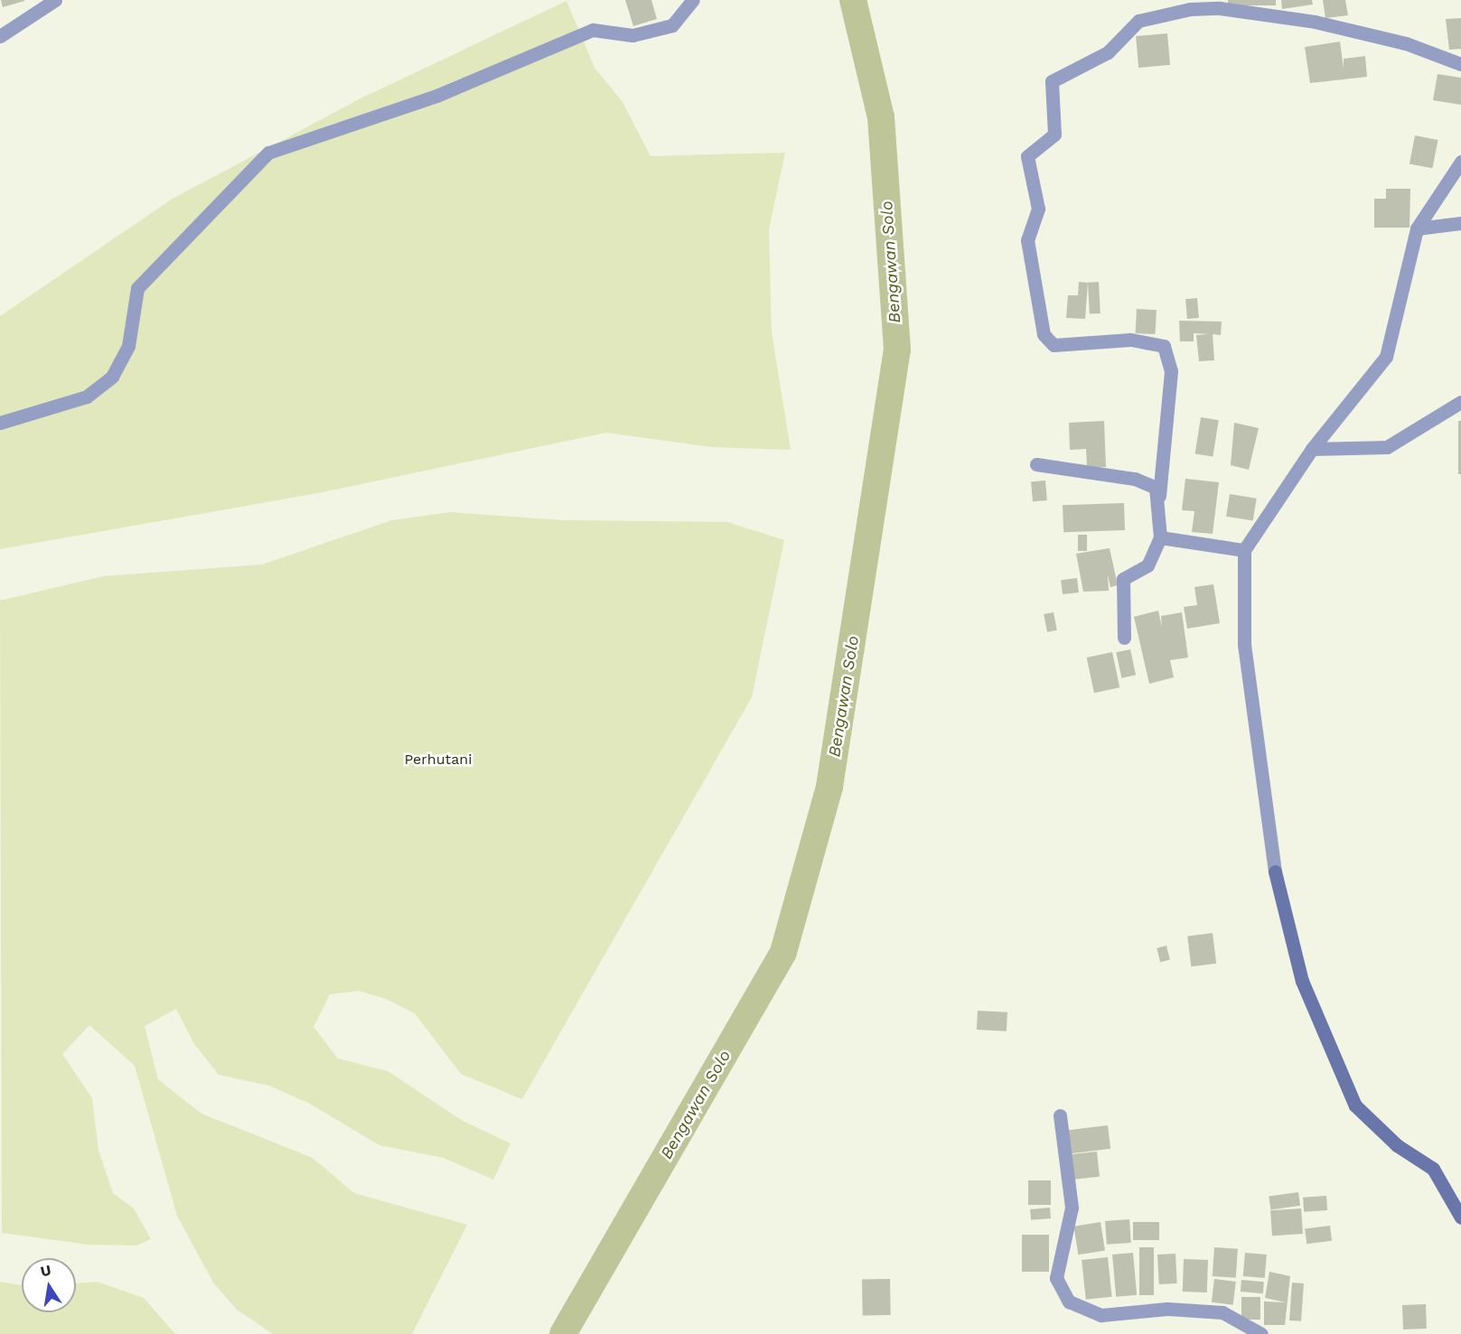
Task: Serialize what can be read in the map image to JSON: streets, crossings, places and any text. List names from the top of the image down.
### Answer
{
  "water": ["Bengawan Solo"],
  "parks": ["Perhutani"],
  "north": "top"
}
